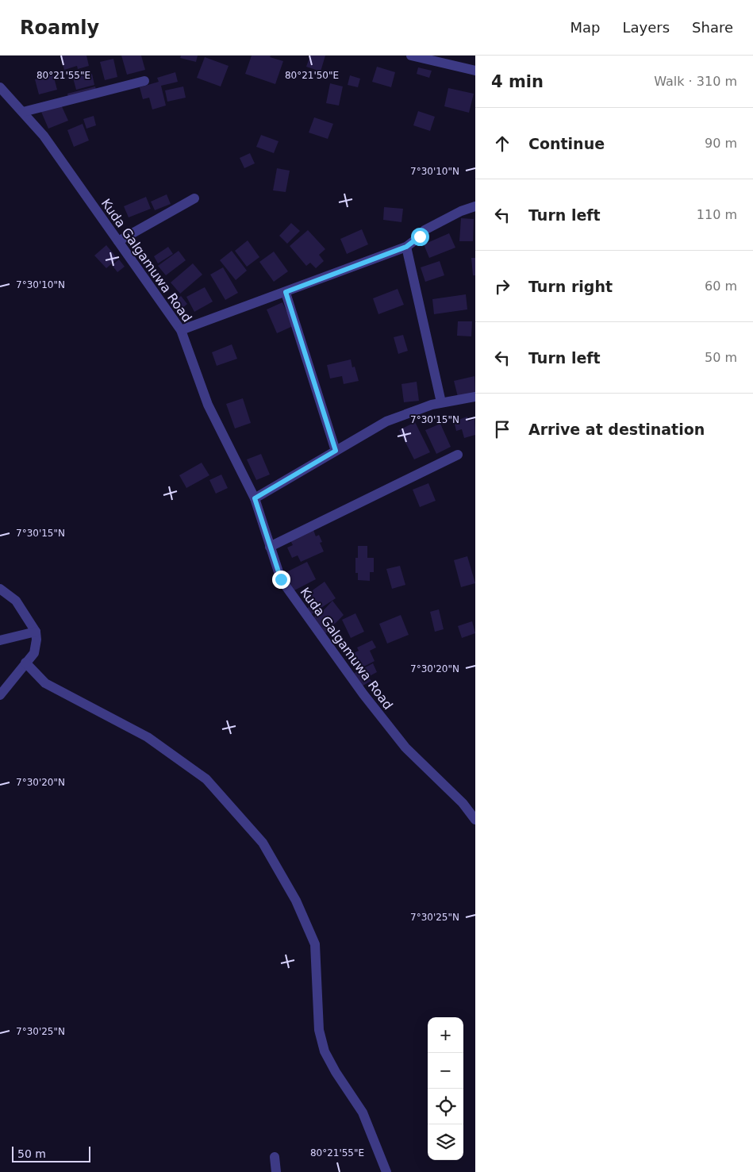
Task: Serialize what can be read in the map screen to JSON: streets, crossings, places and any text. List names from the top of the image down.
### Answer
{
  "streets": {
    "street": ["Kuda Galgamuwa Road"]
  },
  "scale_bar": "50 m",
  "page": {
    "header": "Roamly",
    "nav": ["Map", "Layers", "Share"],
    "heading": ["4 min", "Walk · 310 m"],
    "list": [
      ["Continue", "90 m"],
      ["Turn left", "110 m"],
      ["Turn right", "60 m"],
      ["Turn left", "50 m"],
      "Arrive at destination"
    ],
    "map_buttons": ["+", "−"],
    "scale": "50 m"
  },
  "coordinates": [
    "80°21'55\"E",
    "80°21'50\"E",
    "7°30'10\"N",
    "7°30'15\"N",
    "7°30'20\"N",
    "7°30'25\"N"
  ]
}
